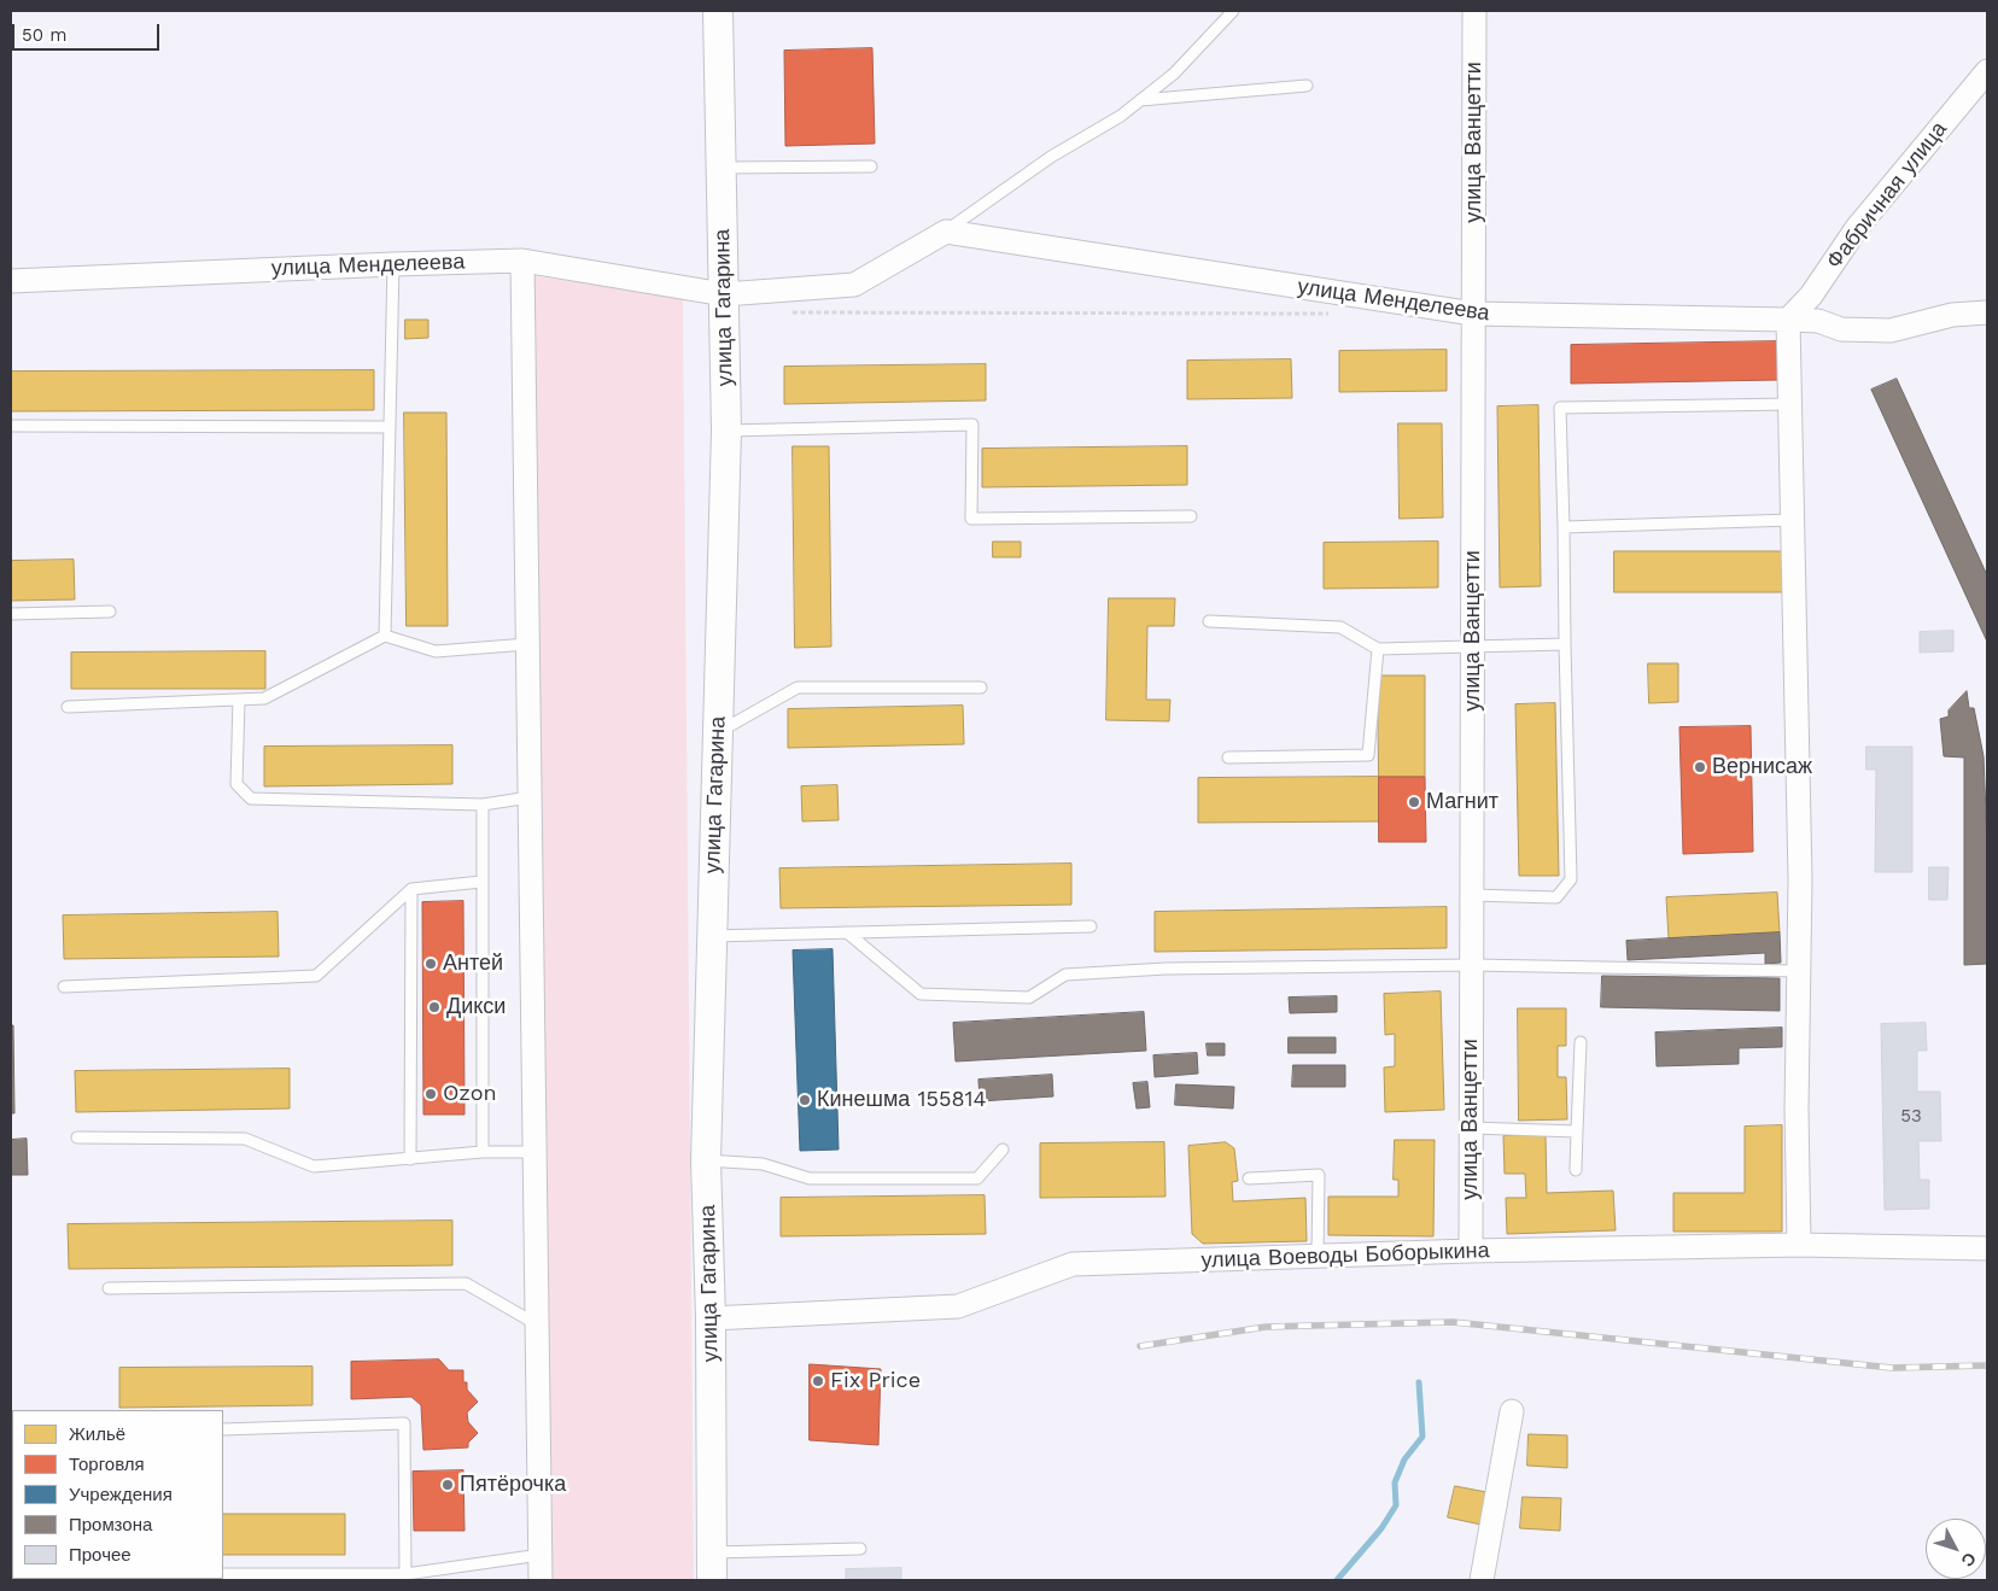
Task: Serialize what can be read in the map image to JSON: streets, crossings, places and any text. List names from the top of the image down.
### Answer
{
  "streets": {
    "street": [
      "улица Ванцетти",
      "Фабричная улица",
      "улица Менделеева",
      "улица Гагарина",
      "улица Воеводы Боборыкина"
    ]
  },
  "crossings": [
    ["улица Ванцетти", "улица Менделеева"],
    ["улица Ванцетти", "улица Воеводы Боборыкина"],
    ["Фабричная улица", "улица Менделеева"],
    ["улица Менделеева", "улица Гагарина"],
    ["улица Гагарина", "улица Воеводы Боборыкина"]
  ],
  "places": [
    "Вернисаж",
    "Магнит",
    "Антей",
    "Дикси",
    "Ozon",
    "Кинешма 155814",
    "Fix Price",
    "Пятёрочка"
  ],
  "house_numbers": ["53"],
  "legend": [
    "Жильё",
    "Торговля",
    "Учреждения",
    "Промзона",
    "Прочее"
  ],
  "scale_bar": "50 m",
  "north": "bottom right"
}
